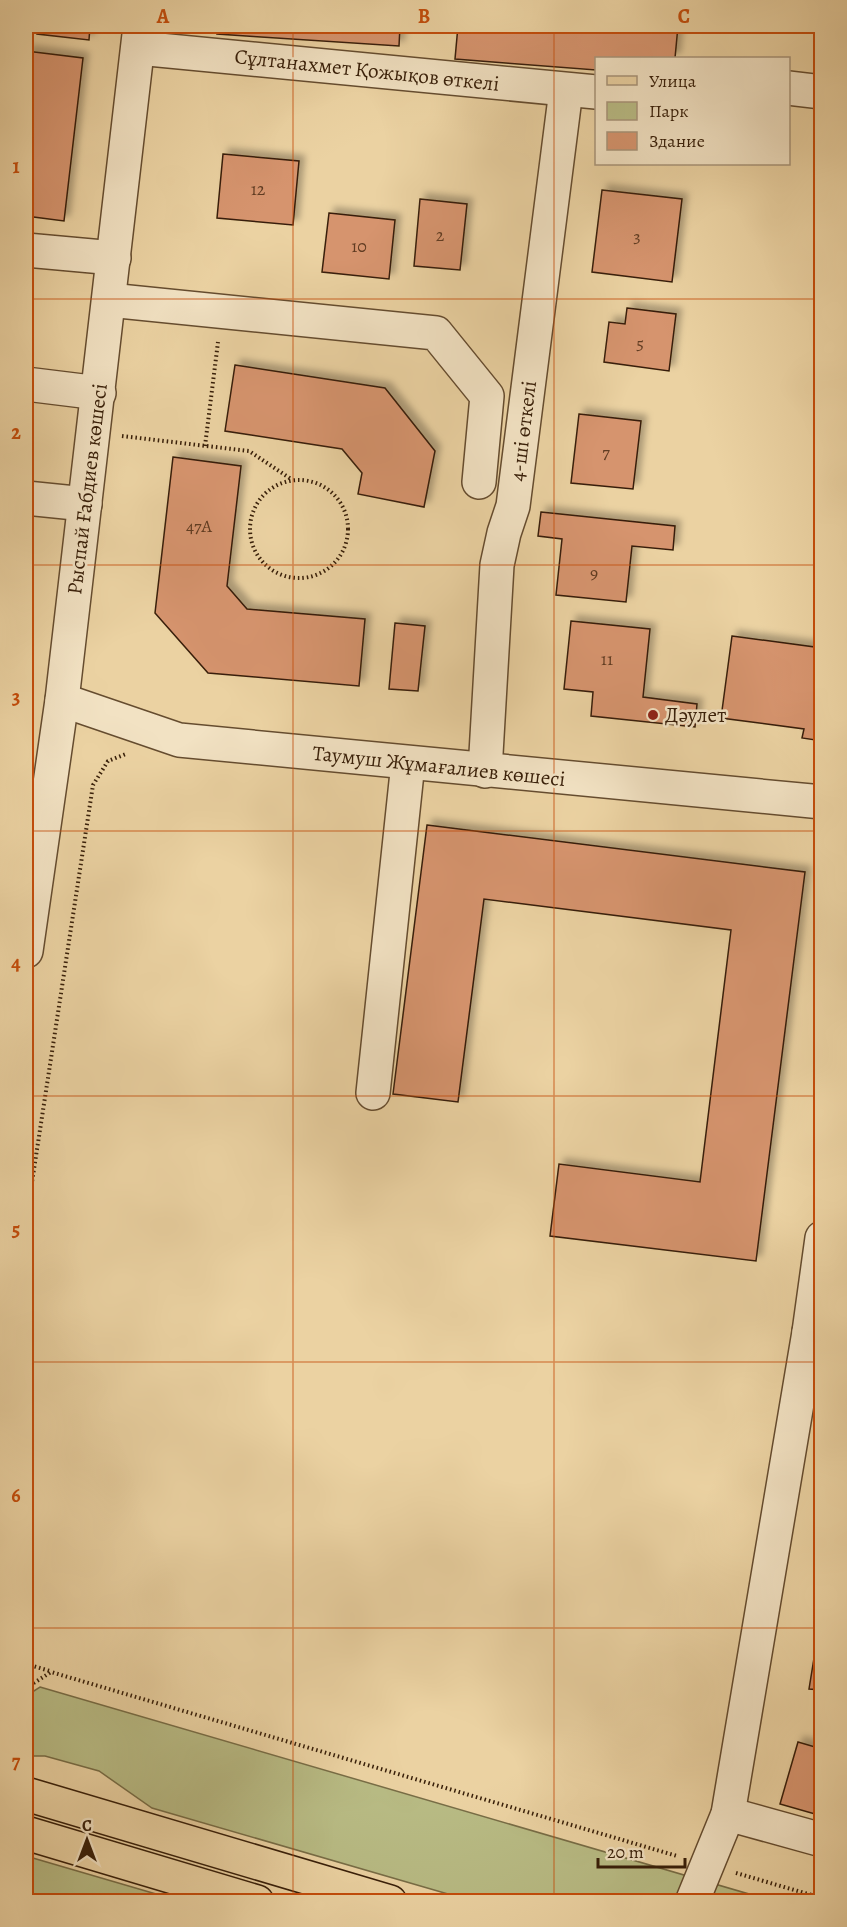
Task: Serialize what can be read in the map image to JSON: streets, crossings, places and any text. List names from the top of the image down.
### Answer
{
  "streets": {
    "street": [
      "Сұлтанахмет Қожықов өткелі",
      "4-ші өткелі",
      "Рыспай Ғабдиев көшесі",
      "Таумуш Жұмағалиев көшесі"
    ]
  },
  "crossings": [
    ["Сұлтанахмет Қожықов өткелі", "4-ші өткелі"],
    ["Сұлтанахмет Қожықов өткелі", "Рыспай Ғабдиев көшесі"],
    ["4-ші өткелі", "Таумуш Жұмағалиев көшесі"],
    ["Рыспай Ғабдиев көшесі", "Таумуш Жұмағалиев көшесі"]
  ],
  "places": ["Дәулет"],
  "house_numbers": [
    "12",
    "2",
    "3",
    "10",
    "5",
    "7",
    "47А",
    "9",
    "11"
  ],
  "legend": ["Улица", "Парк", "Здание"],
  "scale_bar": "20 m",
  "north": "top",
  "grid": {
    "columns": ["A", "B", "C"],
    "rows": [
      "1",
      "2",
      "3",
      "4",
      "5",
      "6",
      "7"
    ]
  }
}
